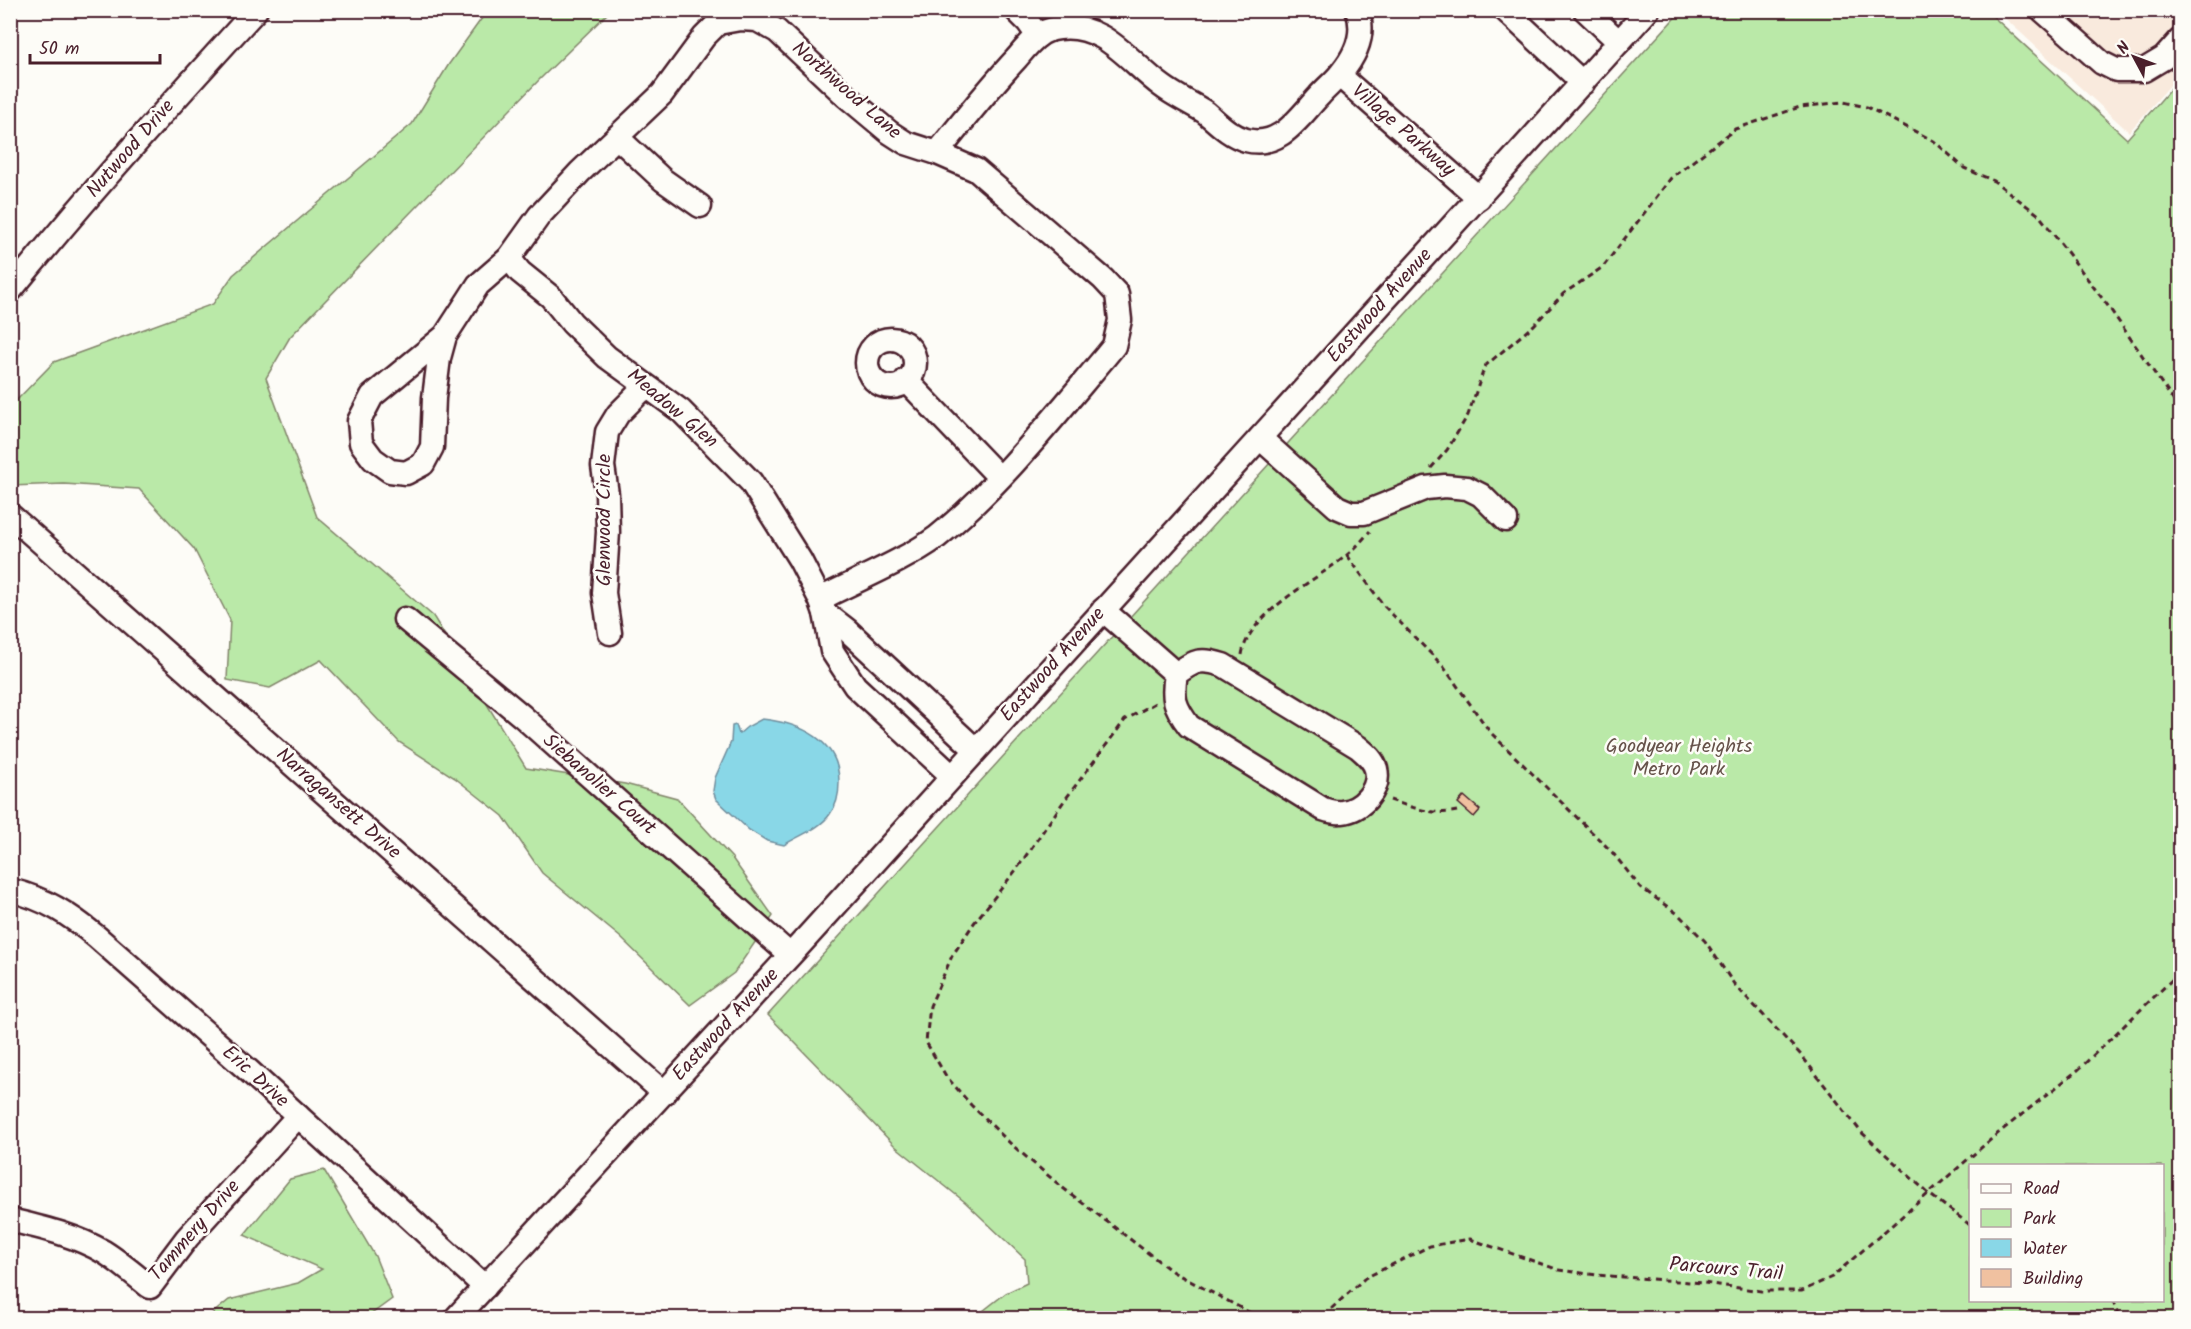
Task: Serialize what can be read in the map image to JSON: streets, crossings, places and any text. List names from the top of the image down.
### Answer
{
  "streets": {
    "street": [
      "Northwood Lane",
      "Village Parkway",
      "Nutwood Drive",
      "Eastwood Avenue",
      "Meadow Glen",
      "Glenwood Circle",
      "Siebanolier Court",
      "Narragansett Drive",
      "Eric Drive",
      "Tammery Drive"
    ],
    "path": ["Parcours Trail"]
  },
  "crossings": [
    ["Northwood Lane", "Village Parkway"],
    ["Northwood Lane", "Meadow Glen"],
    ["Village Parkway", "Eastwood Avenue"],
    ["Eastwood Avenue", "Meadow Glen"],
    ["Eastwood Avenue", "Siebanolier Court"],
    ["Eastwood Avenue", "Narragansett Drive"],
    ["Eastwood Avenue", "Eric Drive"],
    ["Meadow Glen", "Glenwood Circle"],
    ["Eric Drive", "Tammery Drive"]
  ],
  "parks": ["Goodyear Heights Metro Park"],
  "legend": [
    "Road",
    "Park",
    "Water",
    "Building"
  ],
  "scale_bar": "50 m",
  "north": "top left"
}
